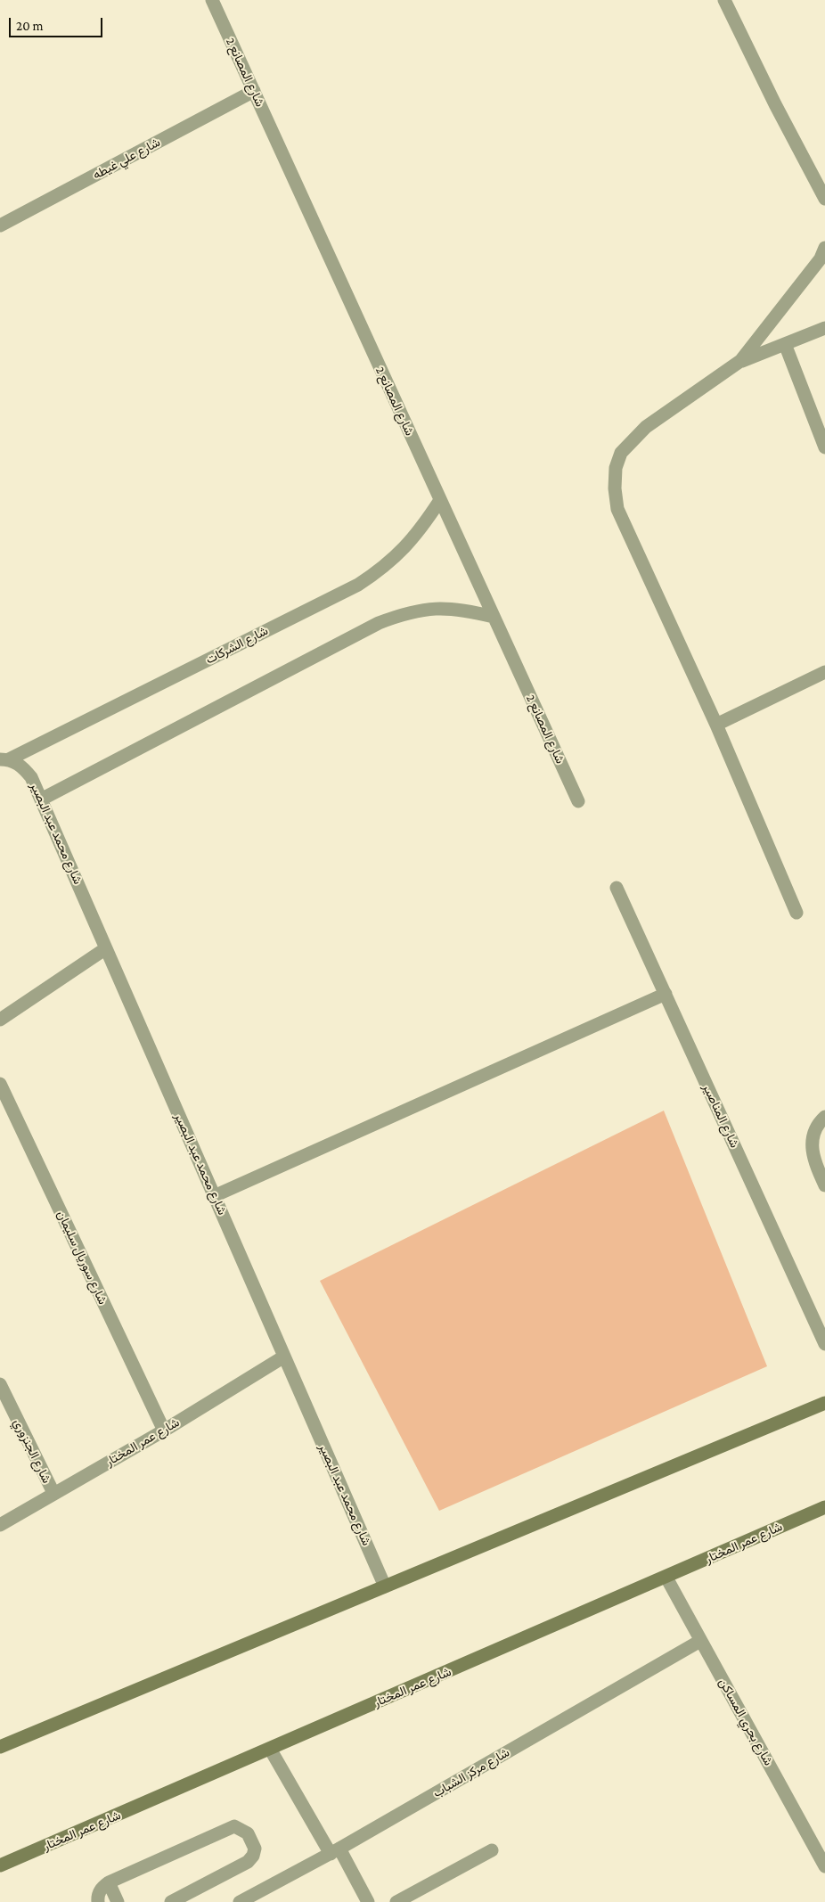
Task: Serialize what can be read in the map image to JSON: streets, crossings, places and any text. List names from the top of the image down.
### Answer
{
  "streets": {
    "main road": ["شارع عمر المختار"],
    "street": [
      "شارع المصانع 2",
      "شارع علي غيطه",
      "شارع الشركات",
      "شارع محمد عبد البصير",
      "شارع المناصير",
      "شارع سوريال سليمان",
      "شارع الجنزوري",
      "شارع بحري المساكن",
      "شارع مركز الشباب"
    ]
  },
  "crossings": [
    ["شارع المصانع 2", "شارع علي غيطه"],
    ["شارع المصانع 2", "شارع الشركات"],
    ["شارع الشركات", "شارع محمد عبد البصير"],
    ["شارع محمد عبد البصير", "شارع عمر المختار"],
    ["شارع سوريال سليمان", "شارع عمر المختار"],
    ["شارع عمر المختار", "شارع الجنزوري"],
    ["شارع عمر المختار", "شارع بحري المساكن"],
    ["شارع بحري المساكن", "شارع مركز الشباب"]
  ],
  "scale_bar": "20 m"
}
